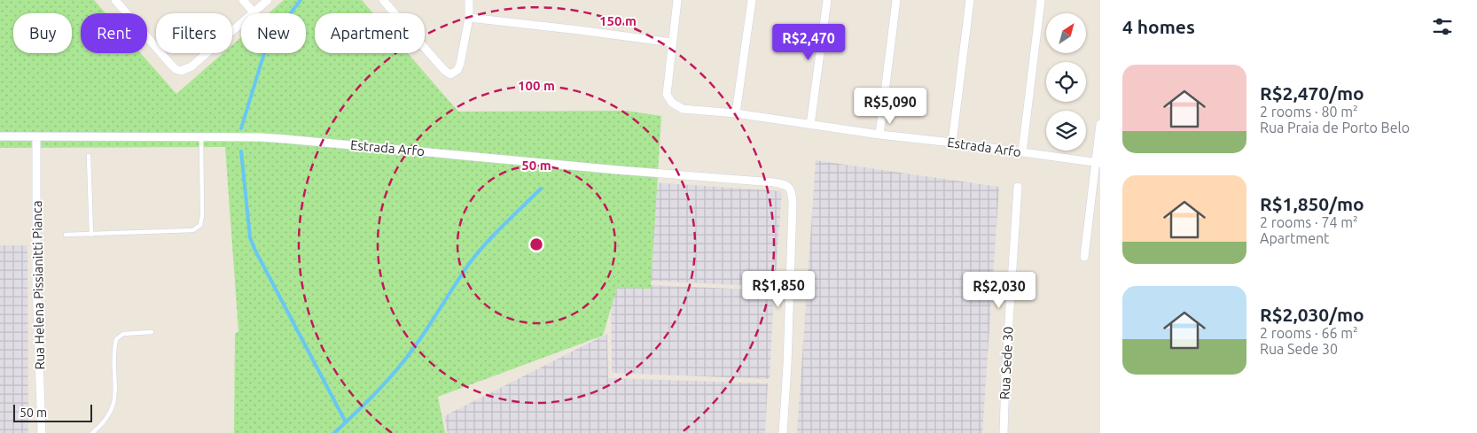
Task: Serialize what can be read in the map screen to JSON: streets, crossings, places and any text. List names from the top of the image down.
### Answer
{
  "streets": {
    "street": ["Estrada Arfo", "Rua Helena Pissianitti Pianca", "Rua Sede 30"]
  },
  "crossings": [
    ["Estrada Arfo", "Rua Helena Pissianitti Pianca"]
  ],
  "scale_bar": "50 m",
  "north": "top right",
  "page": {
    "heading": "4 homes",
    "chip": [
      "Buy",
      "Rent",
      "Filters",
      "New",
      "Apartment"
    ],
    "price": [
      "R$2,470",
      "R$5,090",
      "R$1,850",
      "R$2,030"
    ],
    "list": [
      {
        "name": "R$2,470/mo",
        "note": "2 rooms · 80 m² · Rua Praia de Porto Belo"
      },
      {
        "name": "R$1,850/mo",
        "note": "2 rooms · 74 m² · Apartment"
      },
      {
        "name": "R$2,030/mo",
        "note": "2 rooms · 66 m² · Rua Sede 30"
      }
    ],
    "scale": "50 m"
  },
  "rings": ["150 m", "100 m", "50 m"]
}
